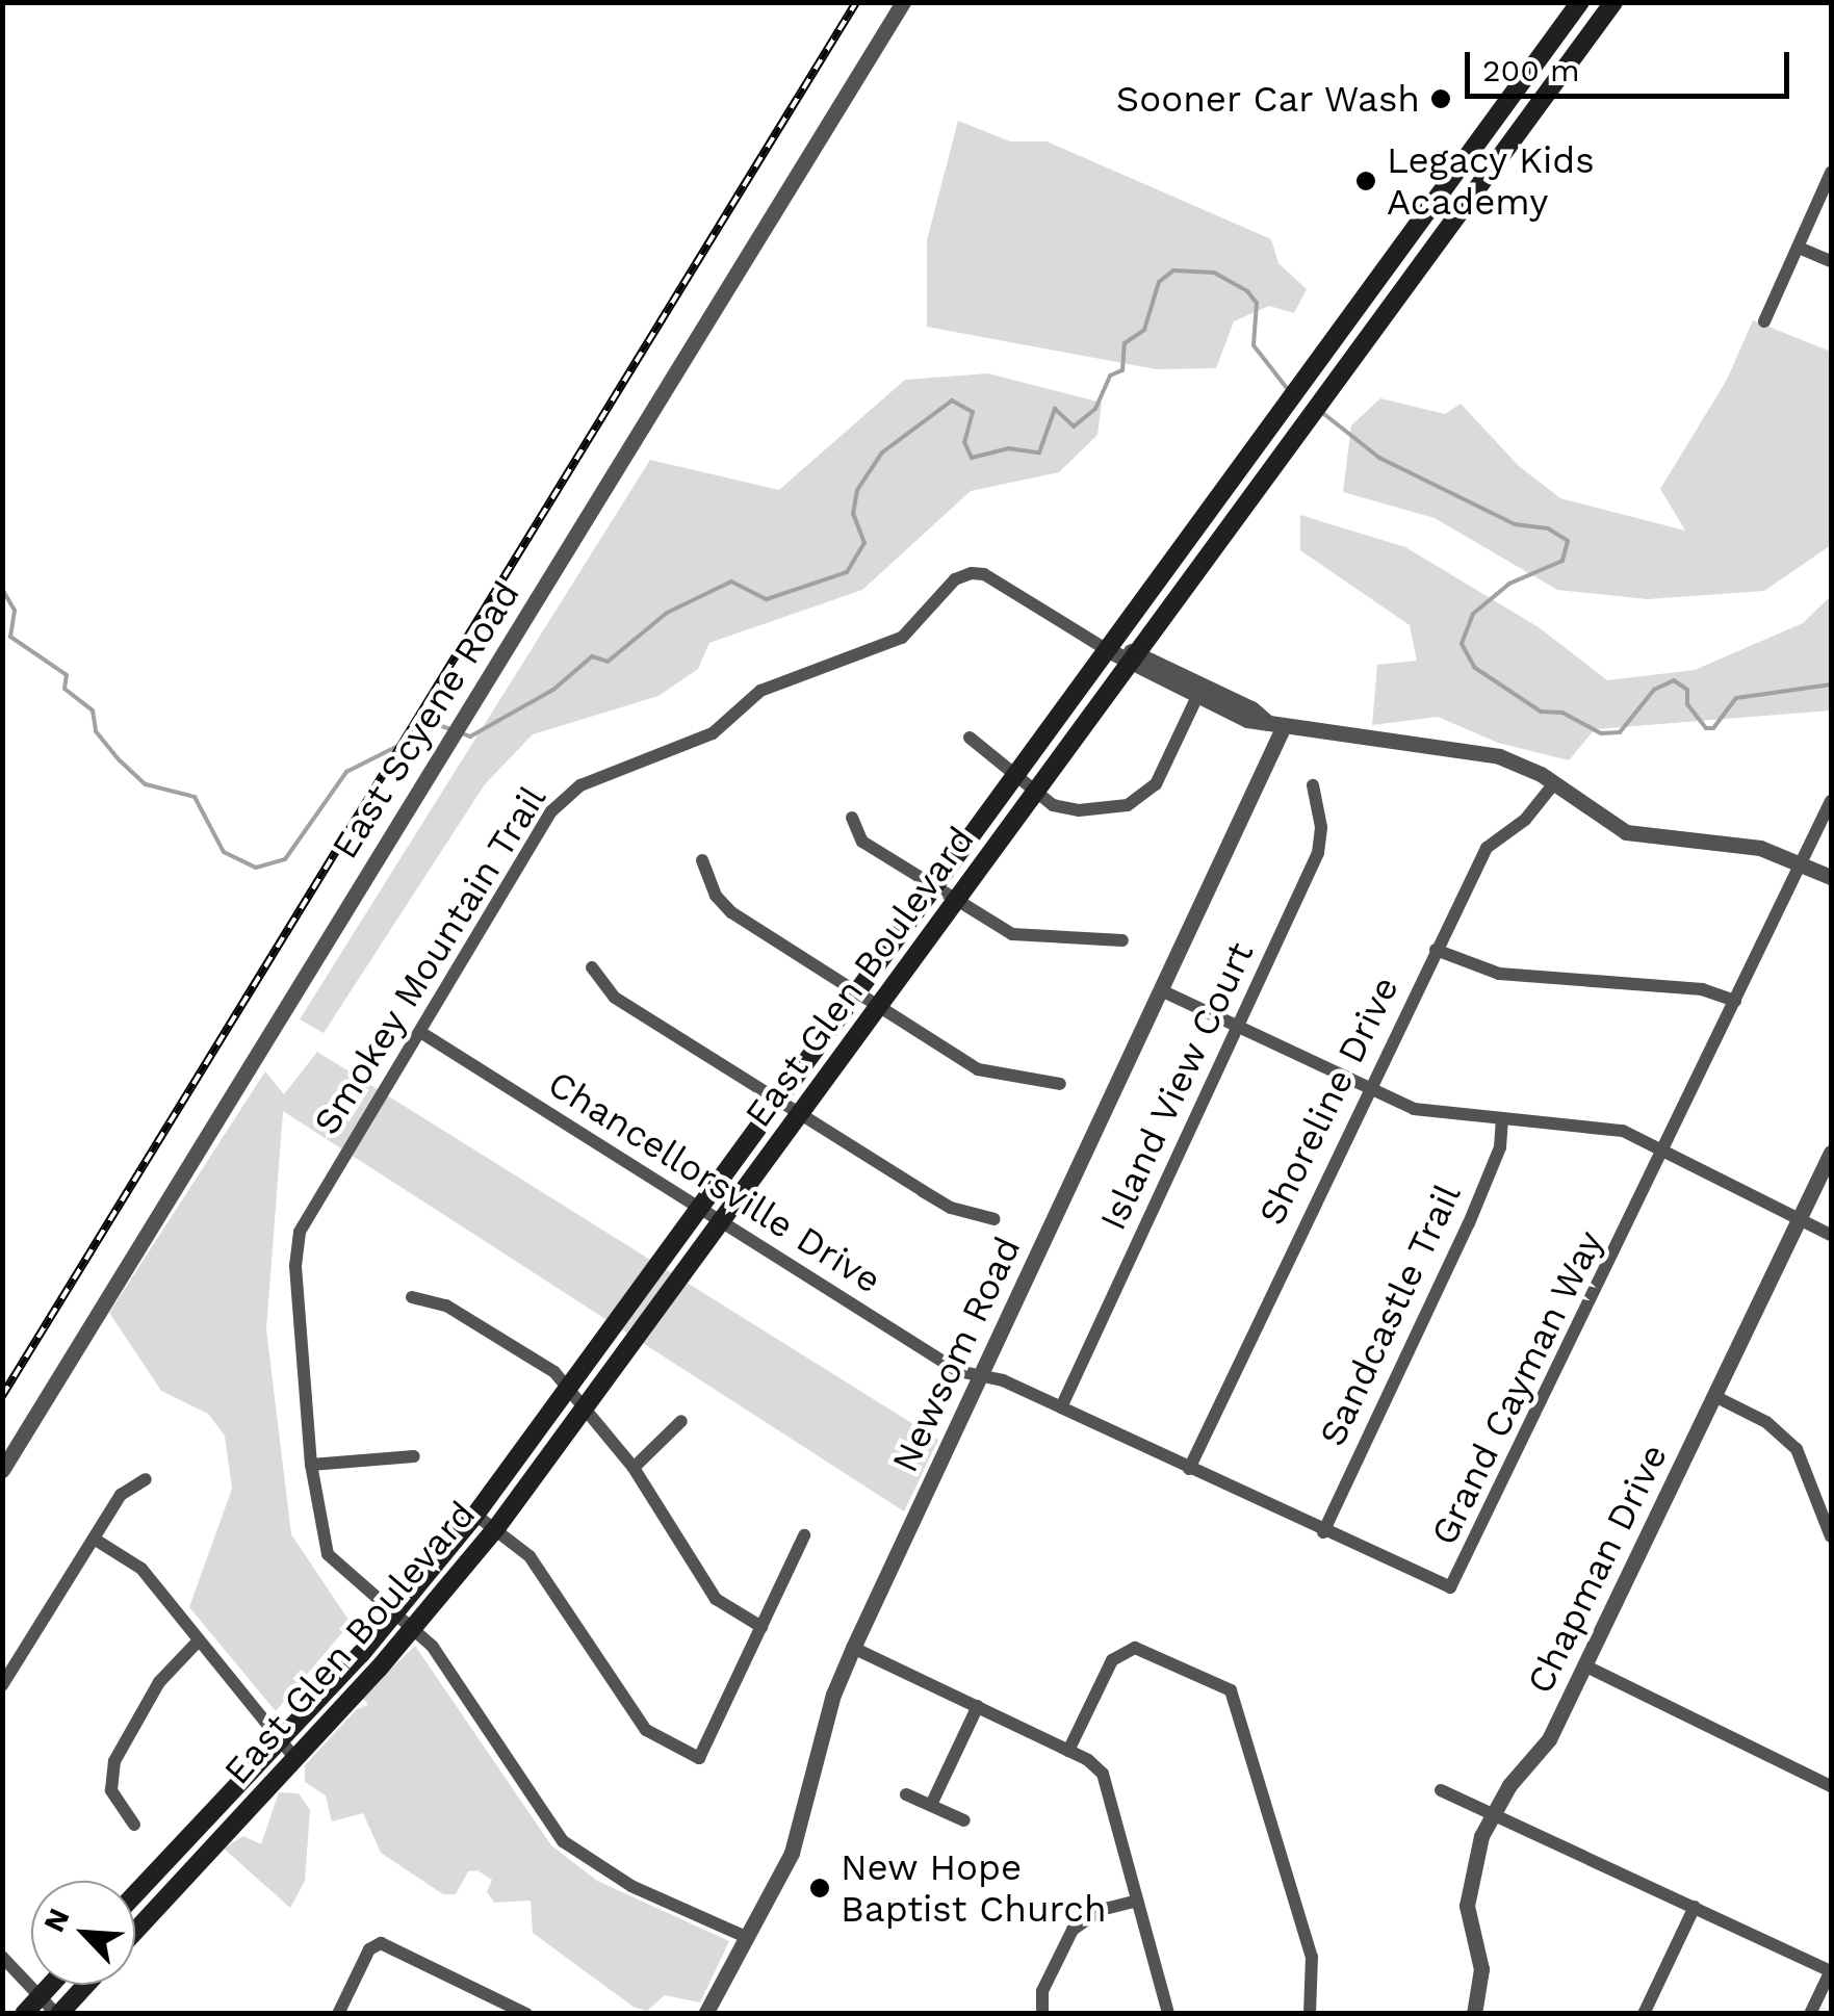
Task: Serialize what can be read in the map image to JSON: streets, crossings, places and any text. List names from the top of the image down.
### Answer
{
  "streets": {
    "main road": ["East Glen Boulevard"],
    "street": [
      "East Scyene Road",
      "Smokey Mountain Trail",
      "Island View Court",
      "Shoreline Drive",
      "Chancellorsville Drive",
      "Sandcastle Trail",
      "Newsom Road",
      "Grand Cayman Way",
      "Chapman Drive"
    ]
  },
  "crossings": [
    ["Smokey Mountain Trail", "East Glen Boulevard"],
    ["Smokey Mountain Trail", "Chancellorsville Drive"],
    ["Smokey Mountain Trail", "Newsom Road"],
    ["East Glen Boulevard", "Chancellorsville Drive"],
    ["Island View Court", "Grand Cayman Way"],
    ["Shoreline Drive", "Grand Cayman Way"],
    ["Chancellorsville Drive", "Newsom Road"],
    ["Chancellorsville Drive", "Grand Cayman Way"],
    ["Sandcastle Trail", "Grand Cayman Way"],
    ["Newsom Road", "Grand Cayman Way"]
  ],
  "places": ["Sooner Car Wash", "Legacy Kids Academy", "New Hope Baptist Church"],
  "scale_bar": "200 m",
  "north": "top left"
}
